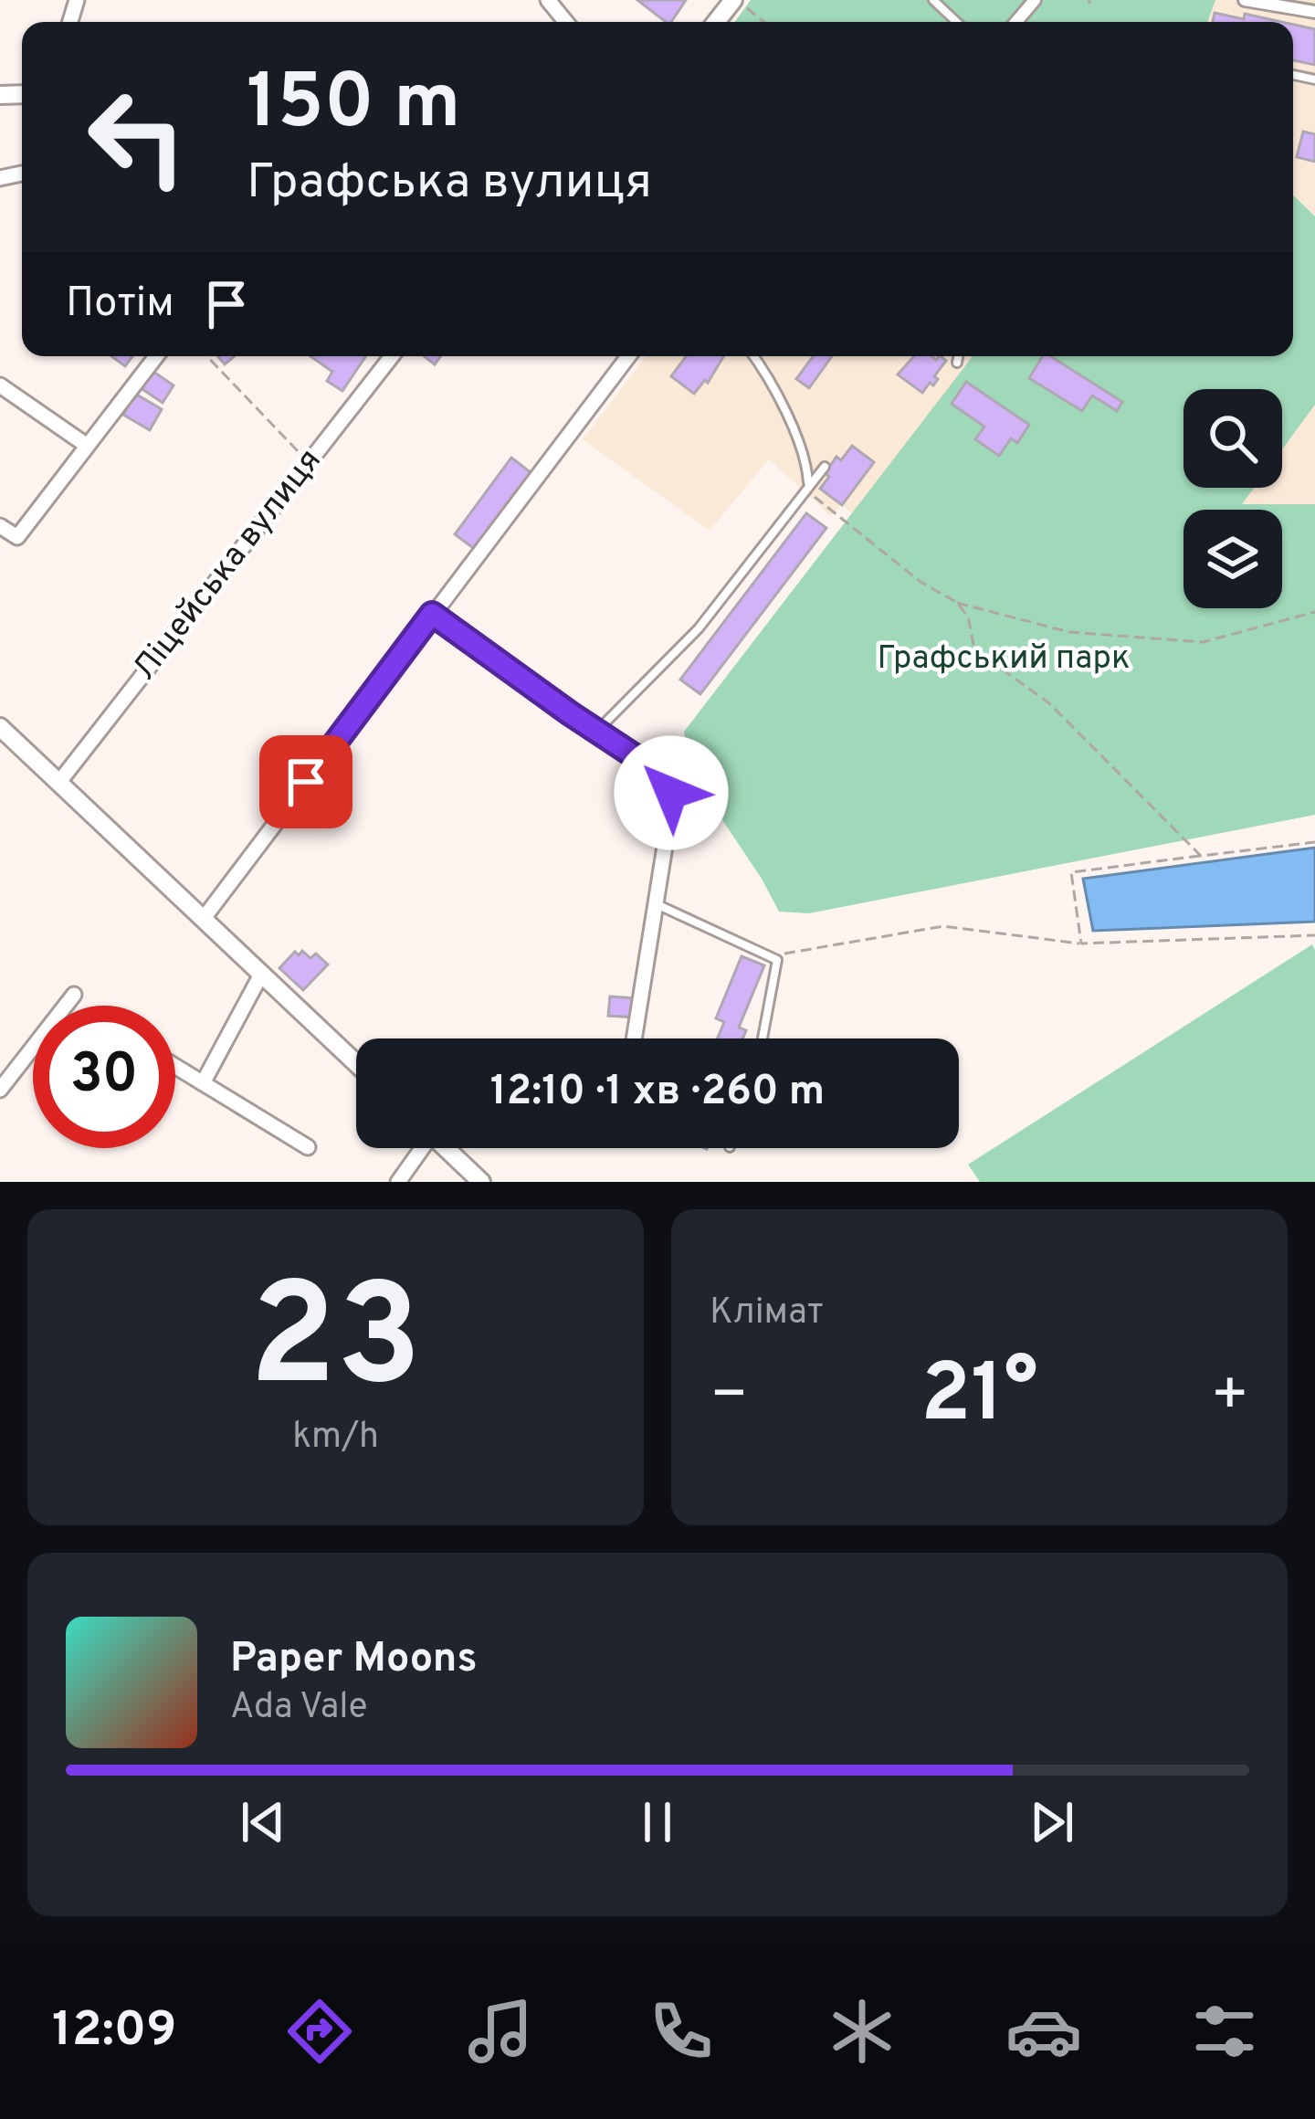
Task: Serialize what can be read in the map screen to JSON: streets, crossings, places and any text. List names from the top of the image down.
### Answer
{
  "streets": {
    "street": ["Ліцейська вулиця"]
  },
  "parks": ["Графський парк"],
  "page": {
    "turn": ["150 m", "Графська вулиця"],
    "then": "Потім",
    "limit": "30",
    "trip": "12:10 · 1 хв · 260 m",
    "tile": [
      ["23", "km/h"],
      "Клімат"
    ],
    "heat": ["−", "21°", "+"],
    "song": ["Paper Moons", "Ada Vale"],
    "tabs": "12:09"
  }
}
